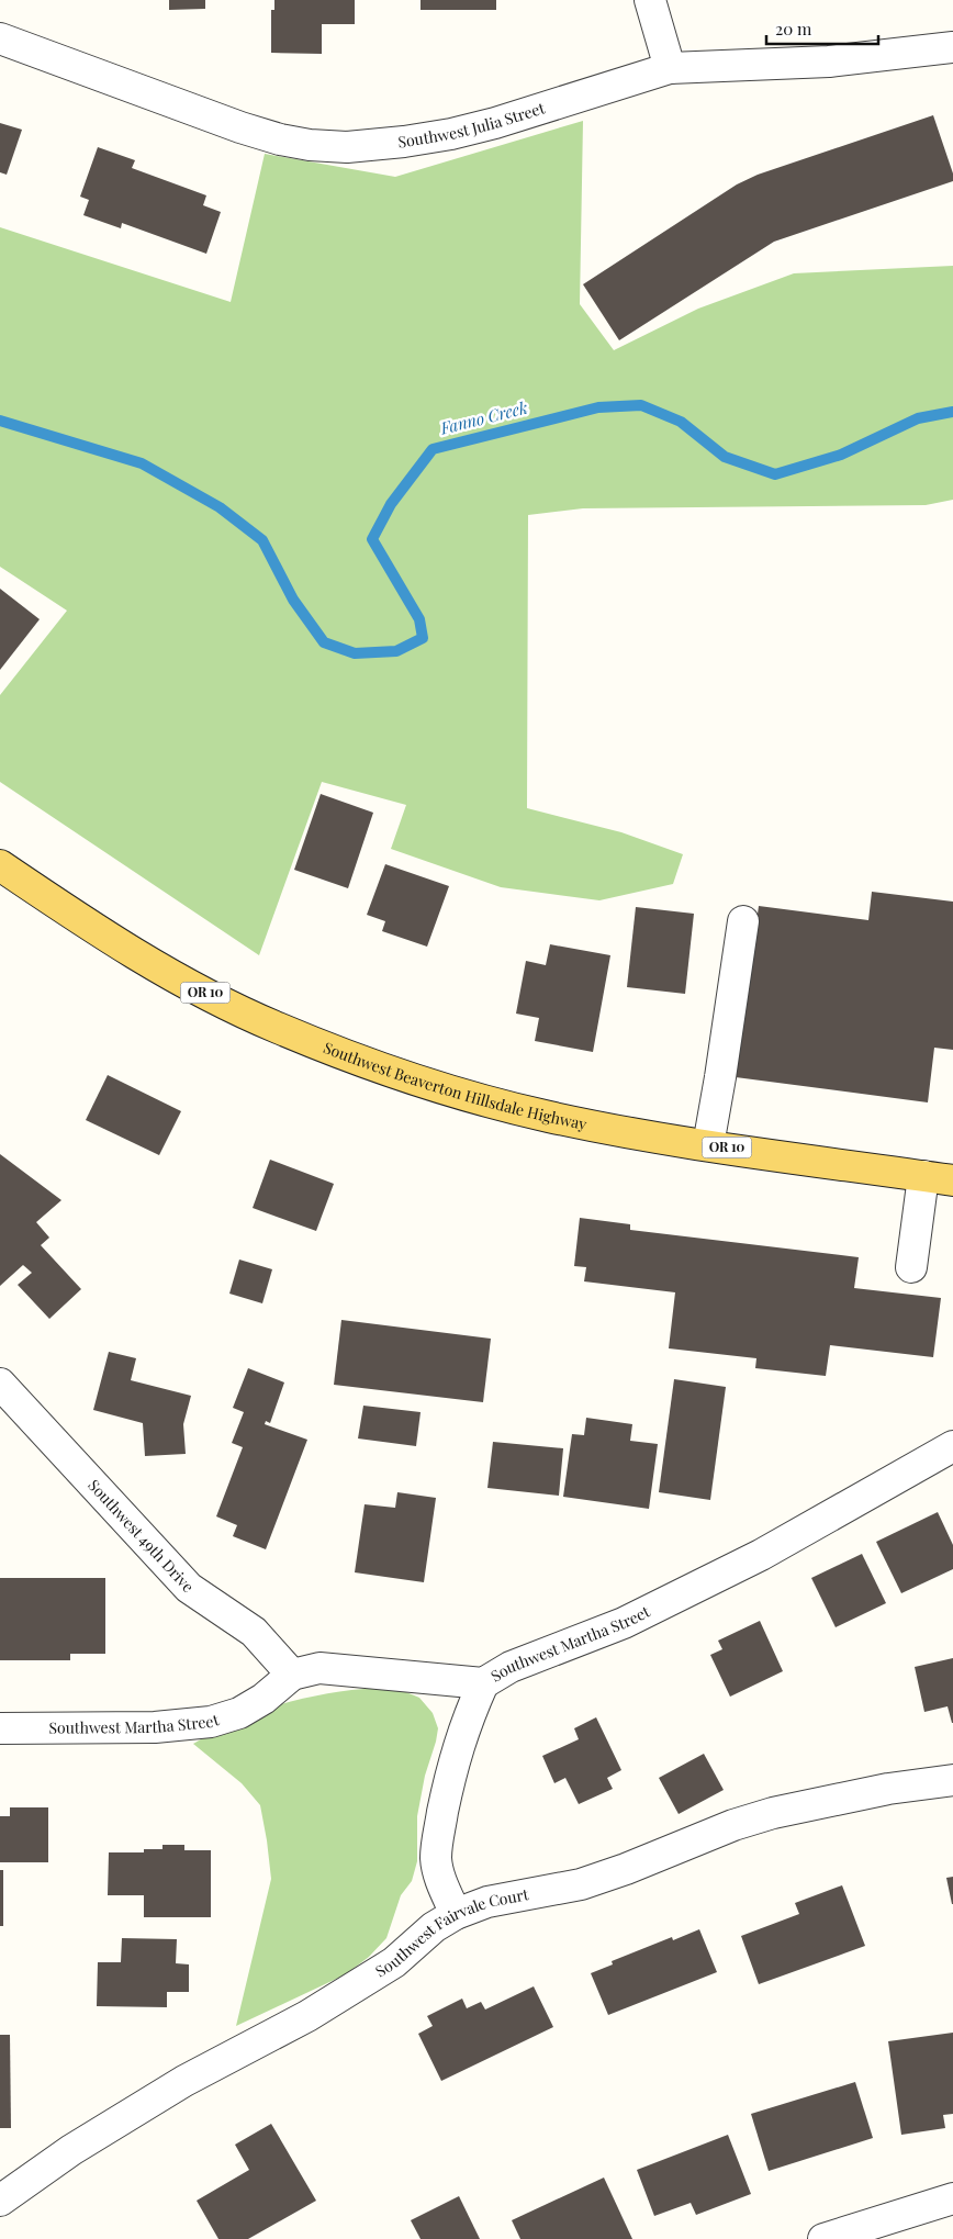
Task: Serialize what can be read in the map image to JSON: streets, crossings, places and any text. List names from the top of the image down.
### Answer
{
  "streets": {
    "main road": ["OR 10", "Southwest Beaverton Hillsdale Highway"],
    "street": [
      "Southwest Julia Street",
      "Southwest 49th Drive",
      "Southwest Martha Street",
      "Southwest Fairvale Court"
    ]
  },
  "crossings": [
    ["Southwest 49th Drive", "Southwest Martha Street"]
  ],
  "water": ["Fanno Creek"],
  "scale_bar": "20 m"
}
